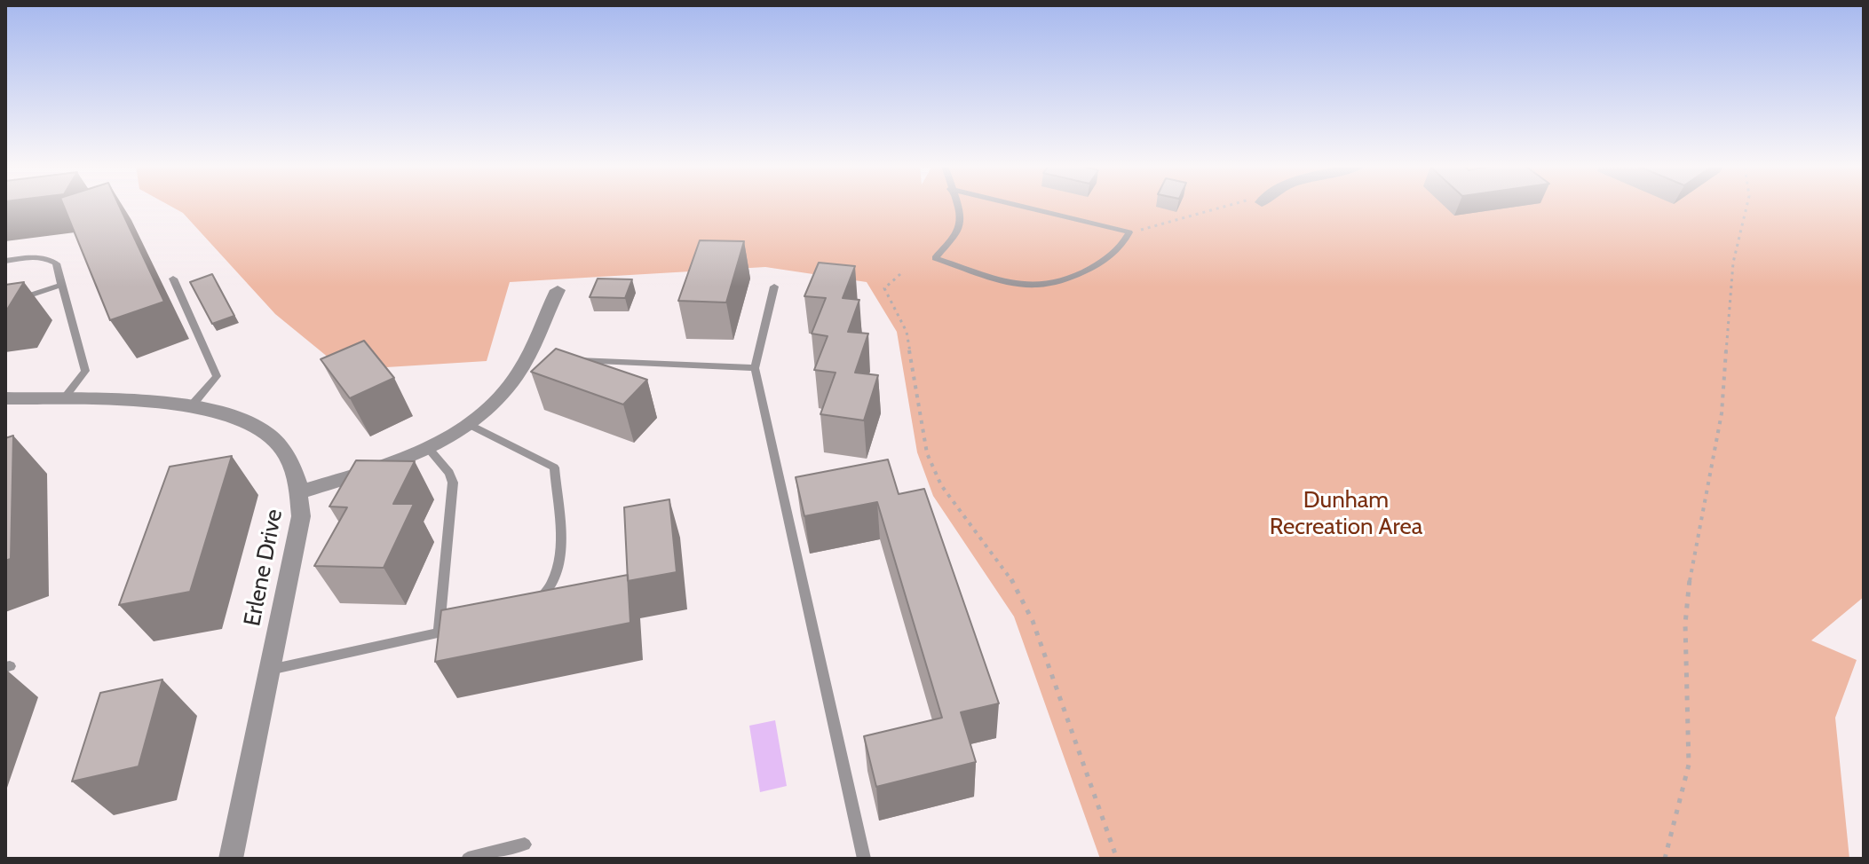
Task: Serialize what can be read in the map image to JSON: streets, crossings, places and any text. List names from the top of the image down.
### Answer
{
  "streets": {
    "street": ["Erlene Drive"]
  },
  "parks": ["Dunham Recreation Area"]
}
